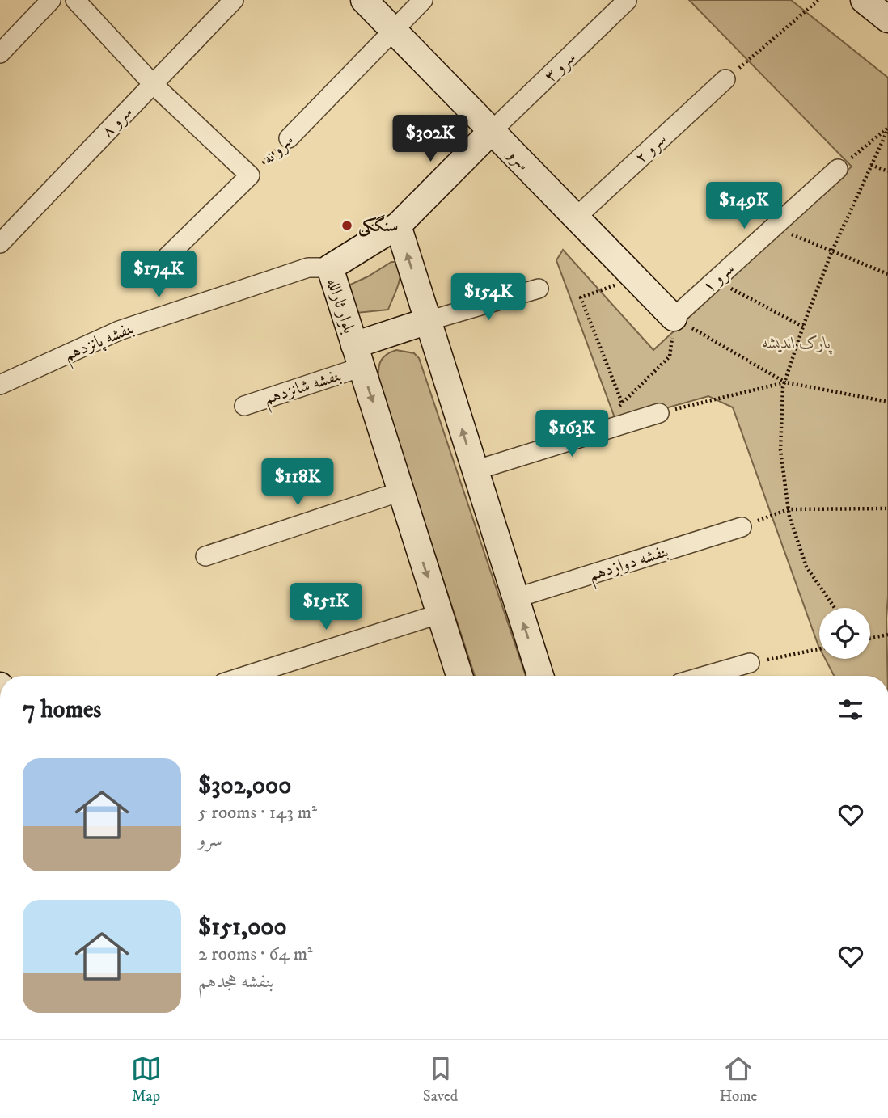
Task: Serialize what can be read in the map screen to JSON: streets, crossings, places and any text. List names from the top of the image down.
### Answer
{
  "streets": {
    "street": [
      "سرو ۳",
      "سرو ۸",
      "سرو ۲",
      "سرو نه",
      "سرو",
      "سرو ۱",
      "بلوار ثارالله",
      "بنفشه پانزدهم",
      "بنفشه شانزدهم",
      "بنفشه دوازدهم"
    ]
  },
  "crossings": [
    ["سرو ۳", "سرو"],
    ["سرو ۳", "بلوار ثارالله"],
    ["سرو ۲", "سرو"],
    ["سرو نه", "سرو"],
    ["سرو", "سرو ۱"],
    ["سرو", "بلوار ثارالله"],
    ["بلوار ثارالله", "بنفشه پانزدهم"],
    ["بلوار ثارالله", "بنفشه شانزدهم"]
  ],
  "parks": ["پارک اندیشه"],
  "places": ["سنگکی"],
  "page": {
    "price": [
      "$302K",
      "$149K",
      "$174K",
      "$154K",
      "$163K",
      "$118K",
      "$151K"
    ],
    "heading": "7 homes",
    "list": [
      {
        "name": "$302,000",
        "note": "5 rooms · 143 m² · سرو"
      },
      {
        "name": "$151,000",
        "note": "2 rooms · 64 m² · بنفشه هجدهم"
      }
    ],
    "tabs": ["Map", "Saved", "Home"]
  }
}
